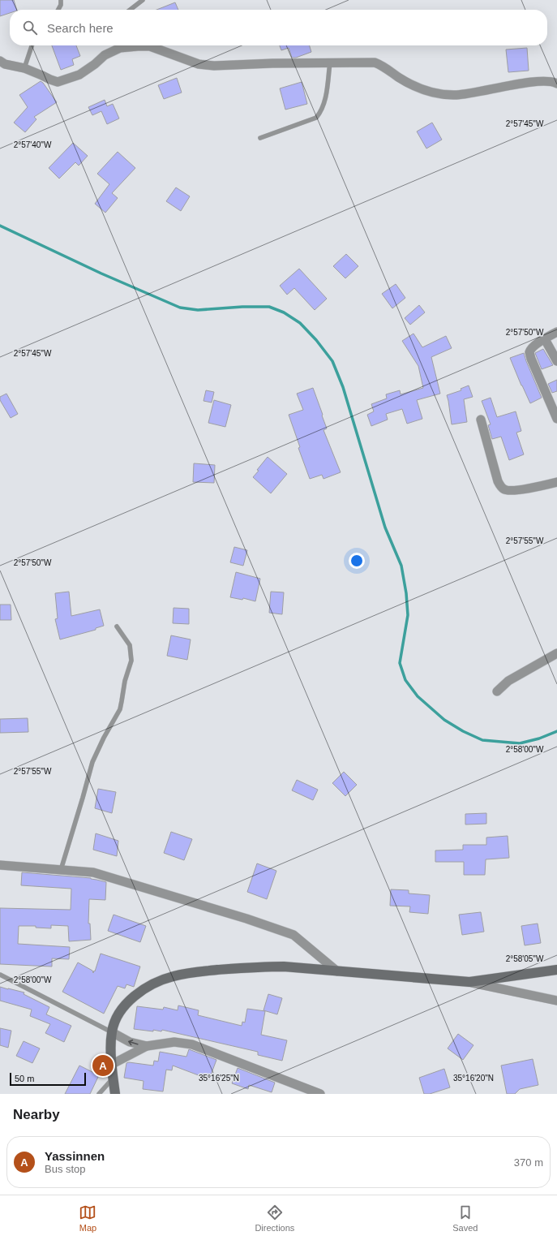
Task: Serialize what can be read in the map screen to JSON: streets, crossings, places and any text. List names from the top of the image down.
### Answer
{
  "scale_bar": "50 m",
  "page": {
    "search": "Search here",
    "pins": "A",
    "scale": "50 m",
    "heading": "Nearby",
    "list": [
      {
        "mark": "A",
        "name": "Yassinnen",
        "note": "Bus stop",
        "value": "370 m"
      }
    ],
    "nav": ["Map", "Directions", "Saved"]
  },
  "coordinates": [
    "2°57'45\"W",
    "2°57'40\"W",
    "2°57'50\"W",
    "2°57'55\"W",
    "2°58'00\"W",
    "2°58'05\"W",
    "35°16'25\"N",
    "35°16'20\"N"
  ]
}
